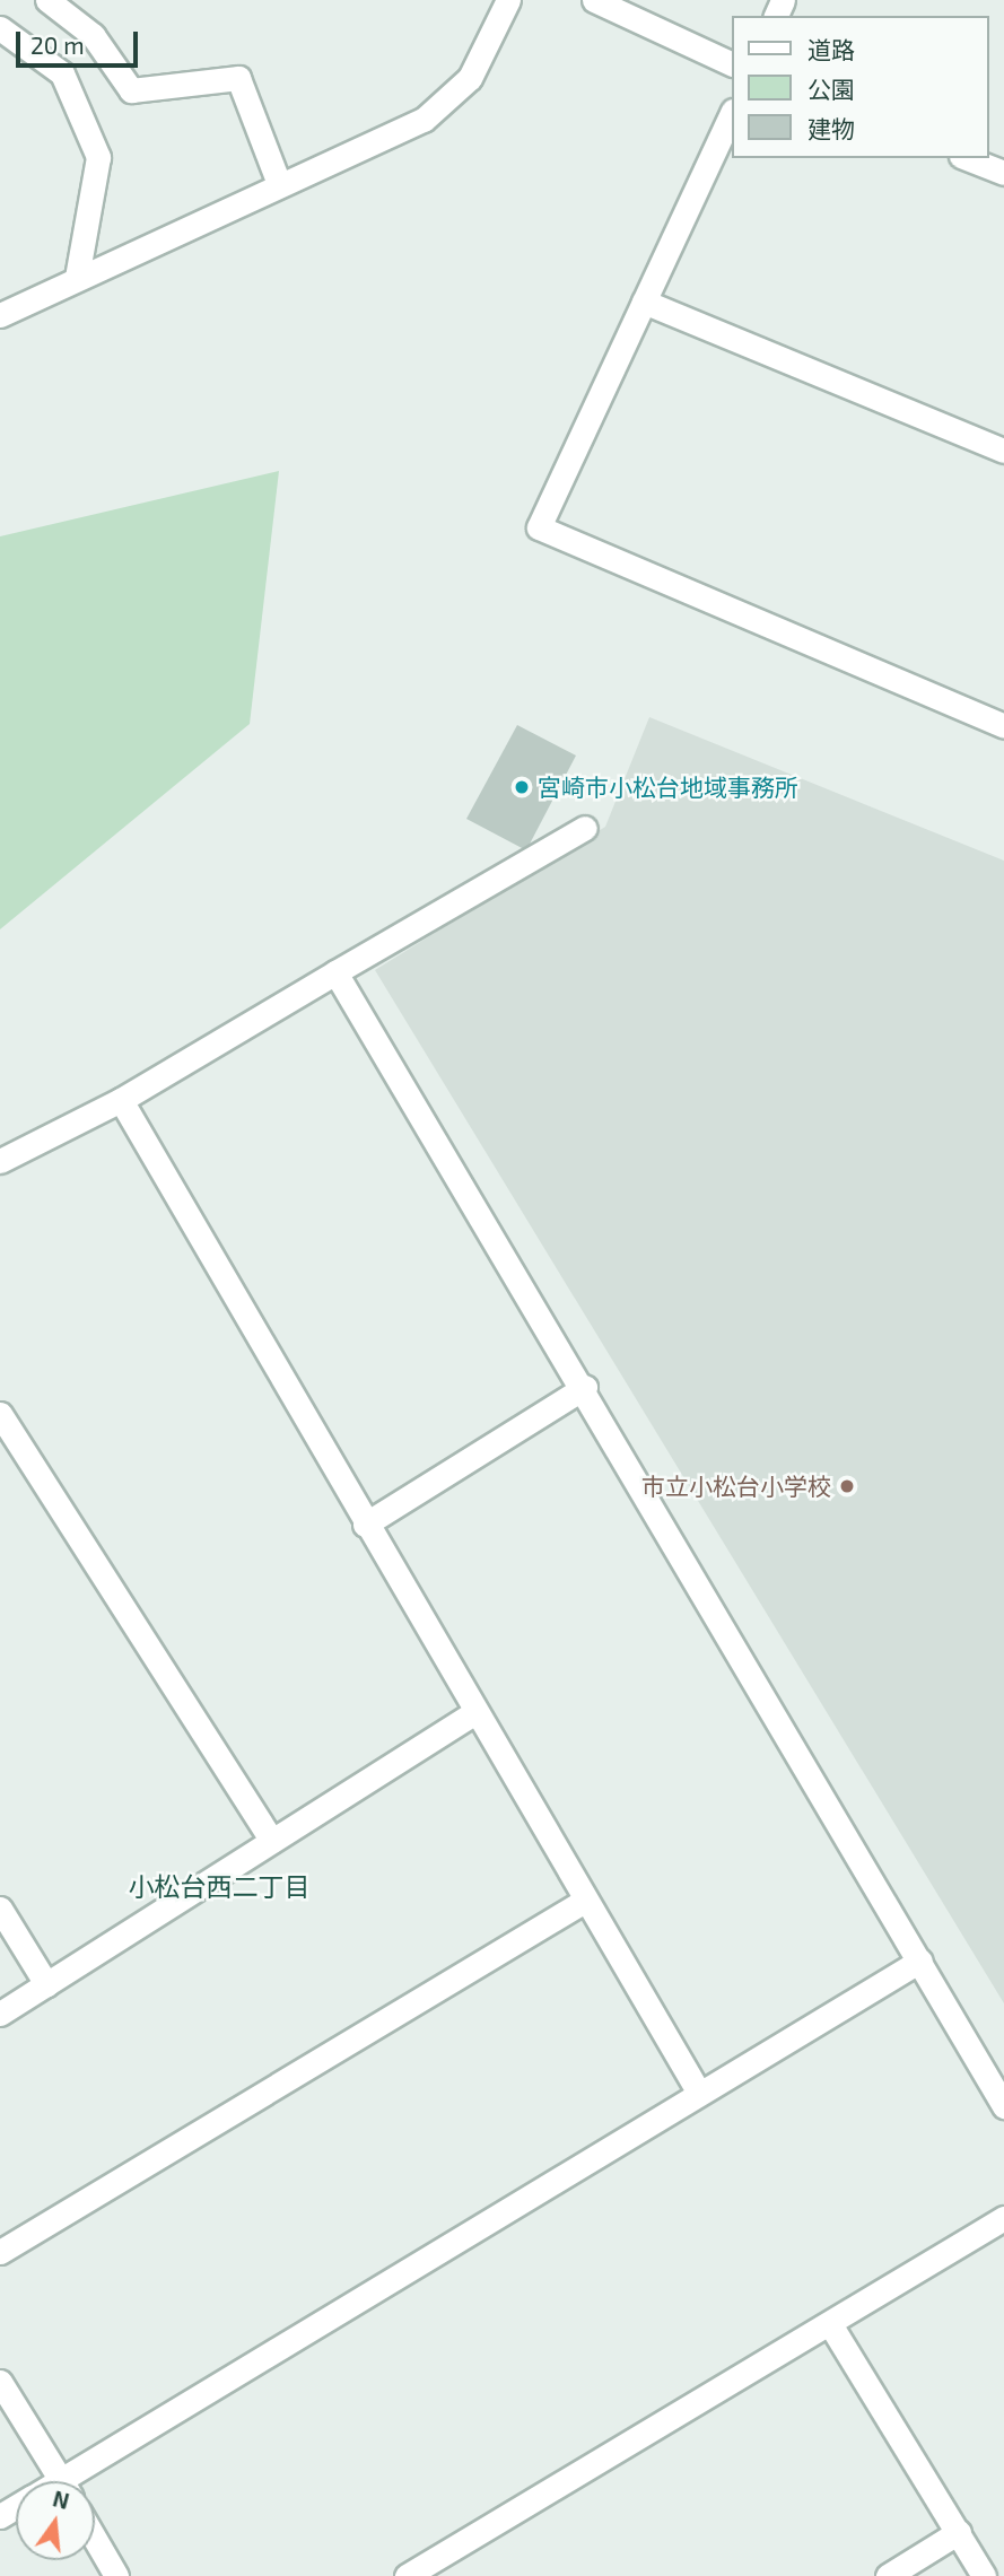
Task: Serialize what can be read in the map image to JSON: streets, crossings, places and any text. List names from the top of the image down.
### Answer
{
  "districts": ["小松台西二丁目"],
  "places": ["宮崎市小松台地域事務所", "市立小松台小学校"],
  "legend": ["道路", "公園", "建物"],
  "scale_bar": "20 m",
  "north": "top"
}
